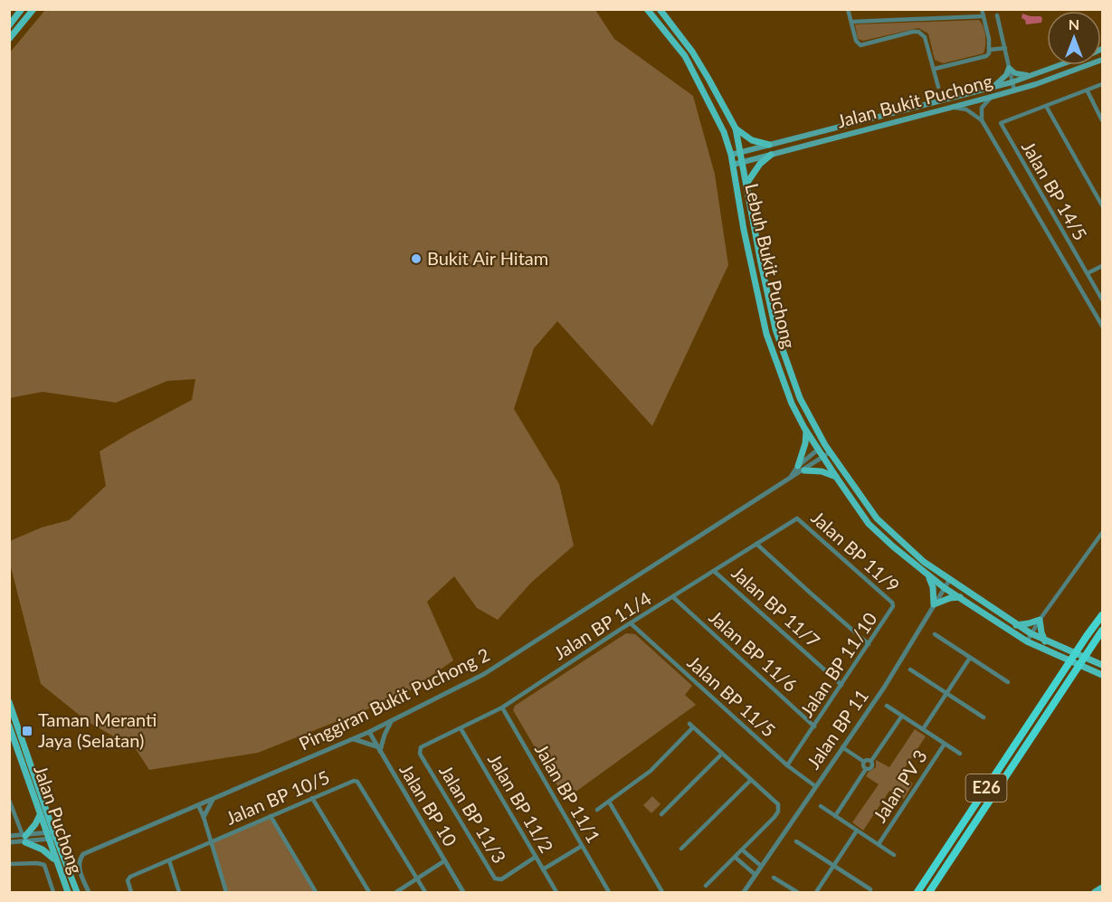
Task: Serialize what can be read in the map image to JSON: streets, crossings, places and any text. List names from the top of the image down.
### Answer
{
  "streets": {
    "highway": ["E26"],
    "main road": ["Jalan Bukit Puchong", "Lebuh Bukit Puchong", "Jalan Puchong"],
    "street": [
      "Jalan BP 14/5",
      "Jalan BP 11/9",
      "Jalan BP 11/7",
      "Jalan BP 11/4",
      "Jalan BP 11/6",
      "Jalan BP 11/10",
      "Jalan BP 11/5",
      "Pinggiran Bukit Puchong 2",
      "Jalan BP 11",
      "Jalan PV 3",
      "Jalan BP 11/1",
      "Jalan BP 10/5",
      "Jalan BP 11/2",
      "Jalan BP 10",
      "Jalan BP 11/3"
    ]
  },
  "crossings": [
    ["Jalan Bukit Puchong", "Lebuh Bukit Puchong"],
    ["Lebuh Bukit Puchong", "Pinggiran Bukit Puchong 2"],
    ["Lebuh Bukit Puchong", "Jalan BP 11"],
    ["Jalan BP 11/9", "Jalan BP 11/4"],
    ["Jalan BP 11/9", "Jalan BP 11/10"],
    ["Jalan BP 11/7", "Jalan BP 11/4"],
    ["Jalan BP 11/7", "Jalan BP 11/10"],
    ["Jalan BP 11/4", "Jalan BP 11/6"],
    ["Jalan BP 11/4", "Jalan BP 11/5"],
    ["Jalan BP 11/4", "Jalan BP 11/1"],
    ["Jalan BP 11/4", "Jalan BP 11/2"],
    ["Jalan BP 11/4", "Jalan BP 11/3"],
    ["Jalan BP 11/6", "Jalan BP 11/10"],
    ["Jalan BP 11/10", "Jalan BP 11/5"],
    ["Jalan BP 11/5", "Jalan BP 11"],
    ["Pinggiran Bukit Puchong 2", "Jalan BP 10"],
    ["Jalan BP 11/2", "Jalan BP 11/3"]
  ],
  "places": {
    "other": ["Bukit Air Hitam"],
    "transit": ["Taman Meranti Jaya (Selatan)"]
  },
  "north": "top"
}
